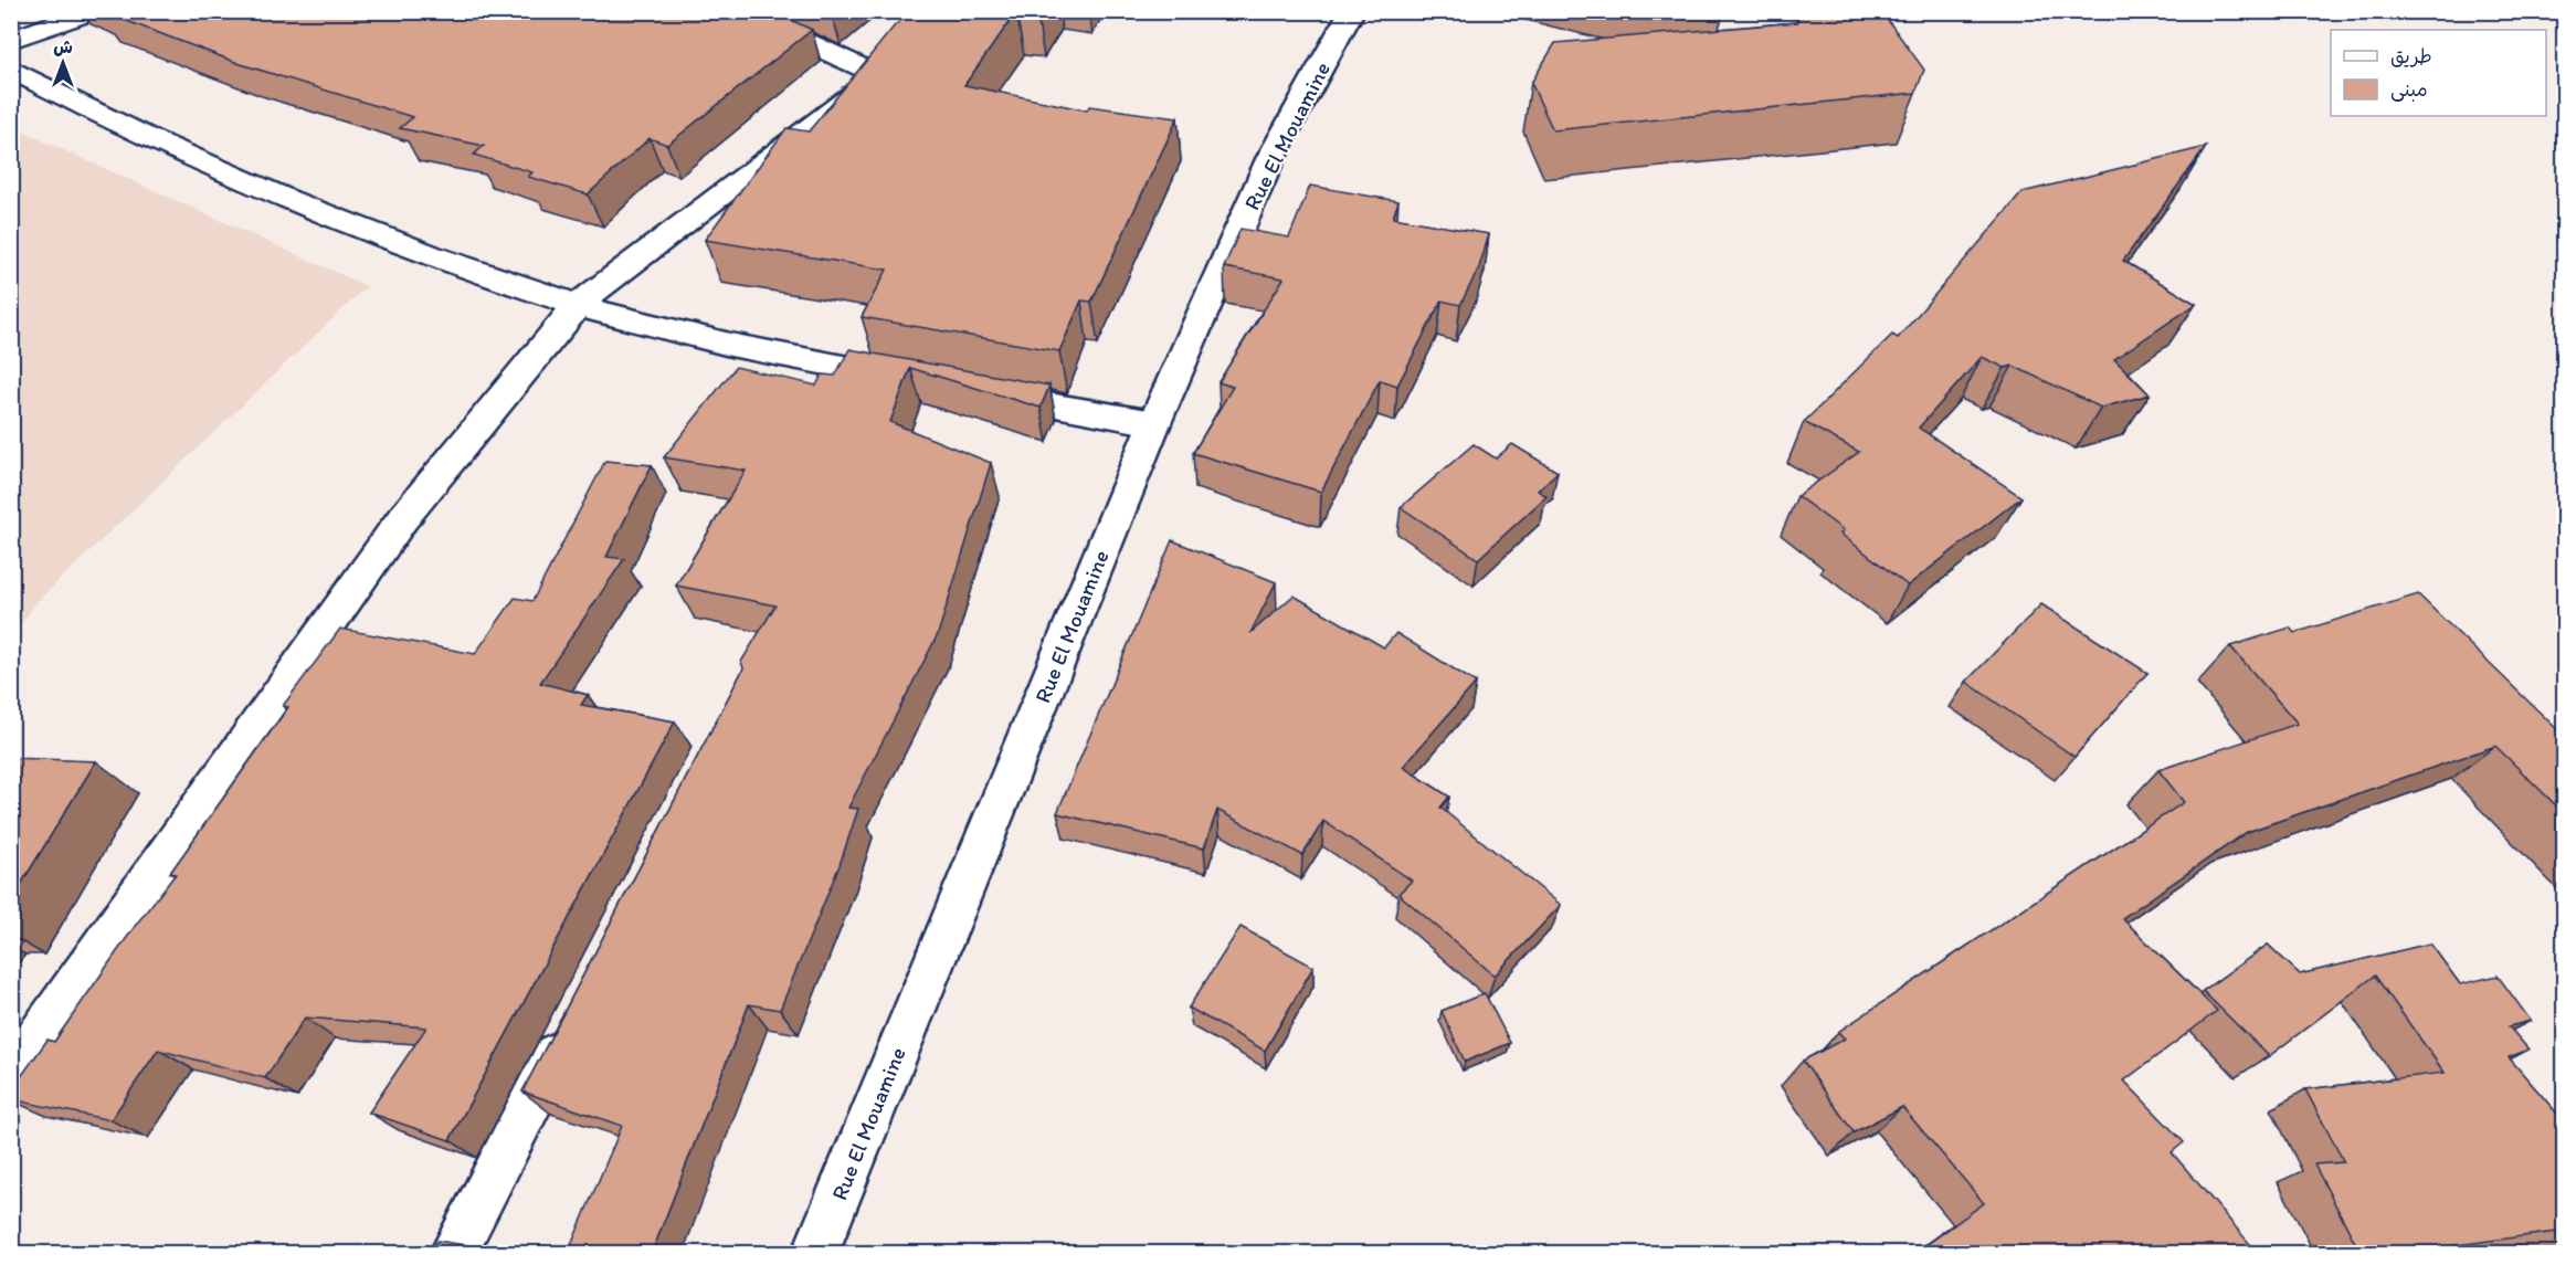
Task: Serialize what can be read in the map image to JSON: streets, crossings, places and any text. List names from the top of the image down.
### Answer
{
  "streets": {
    "street": ["Rue El Mouamine"]
  },
  "legend": ["طريق", "مبنى"],
  "north": "top"
}
